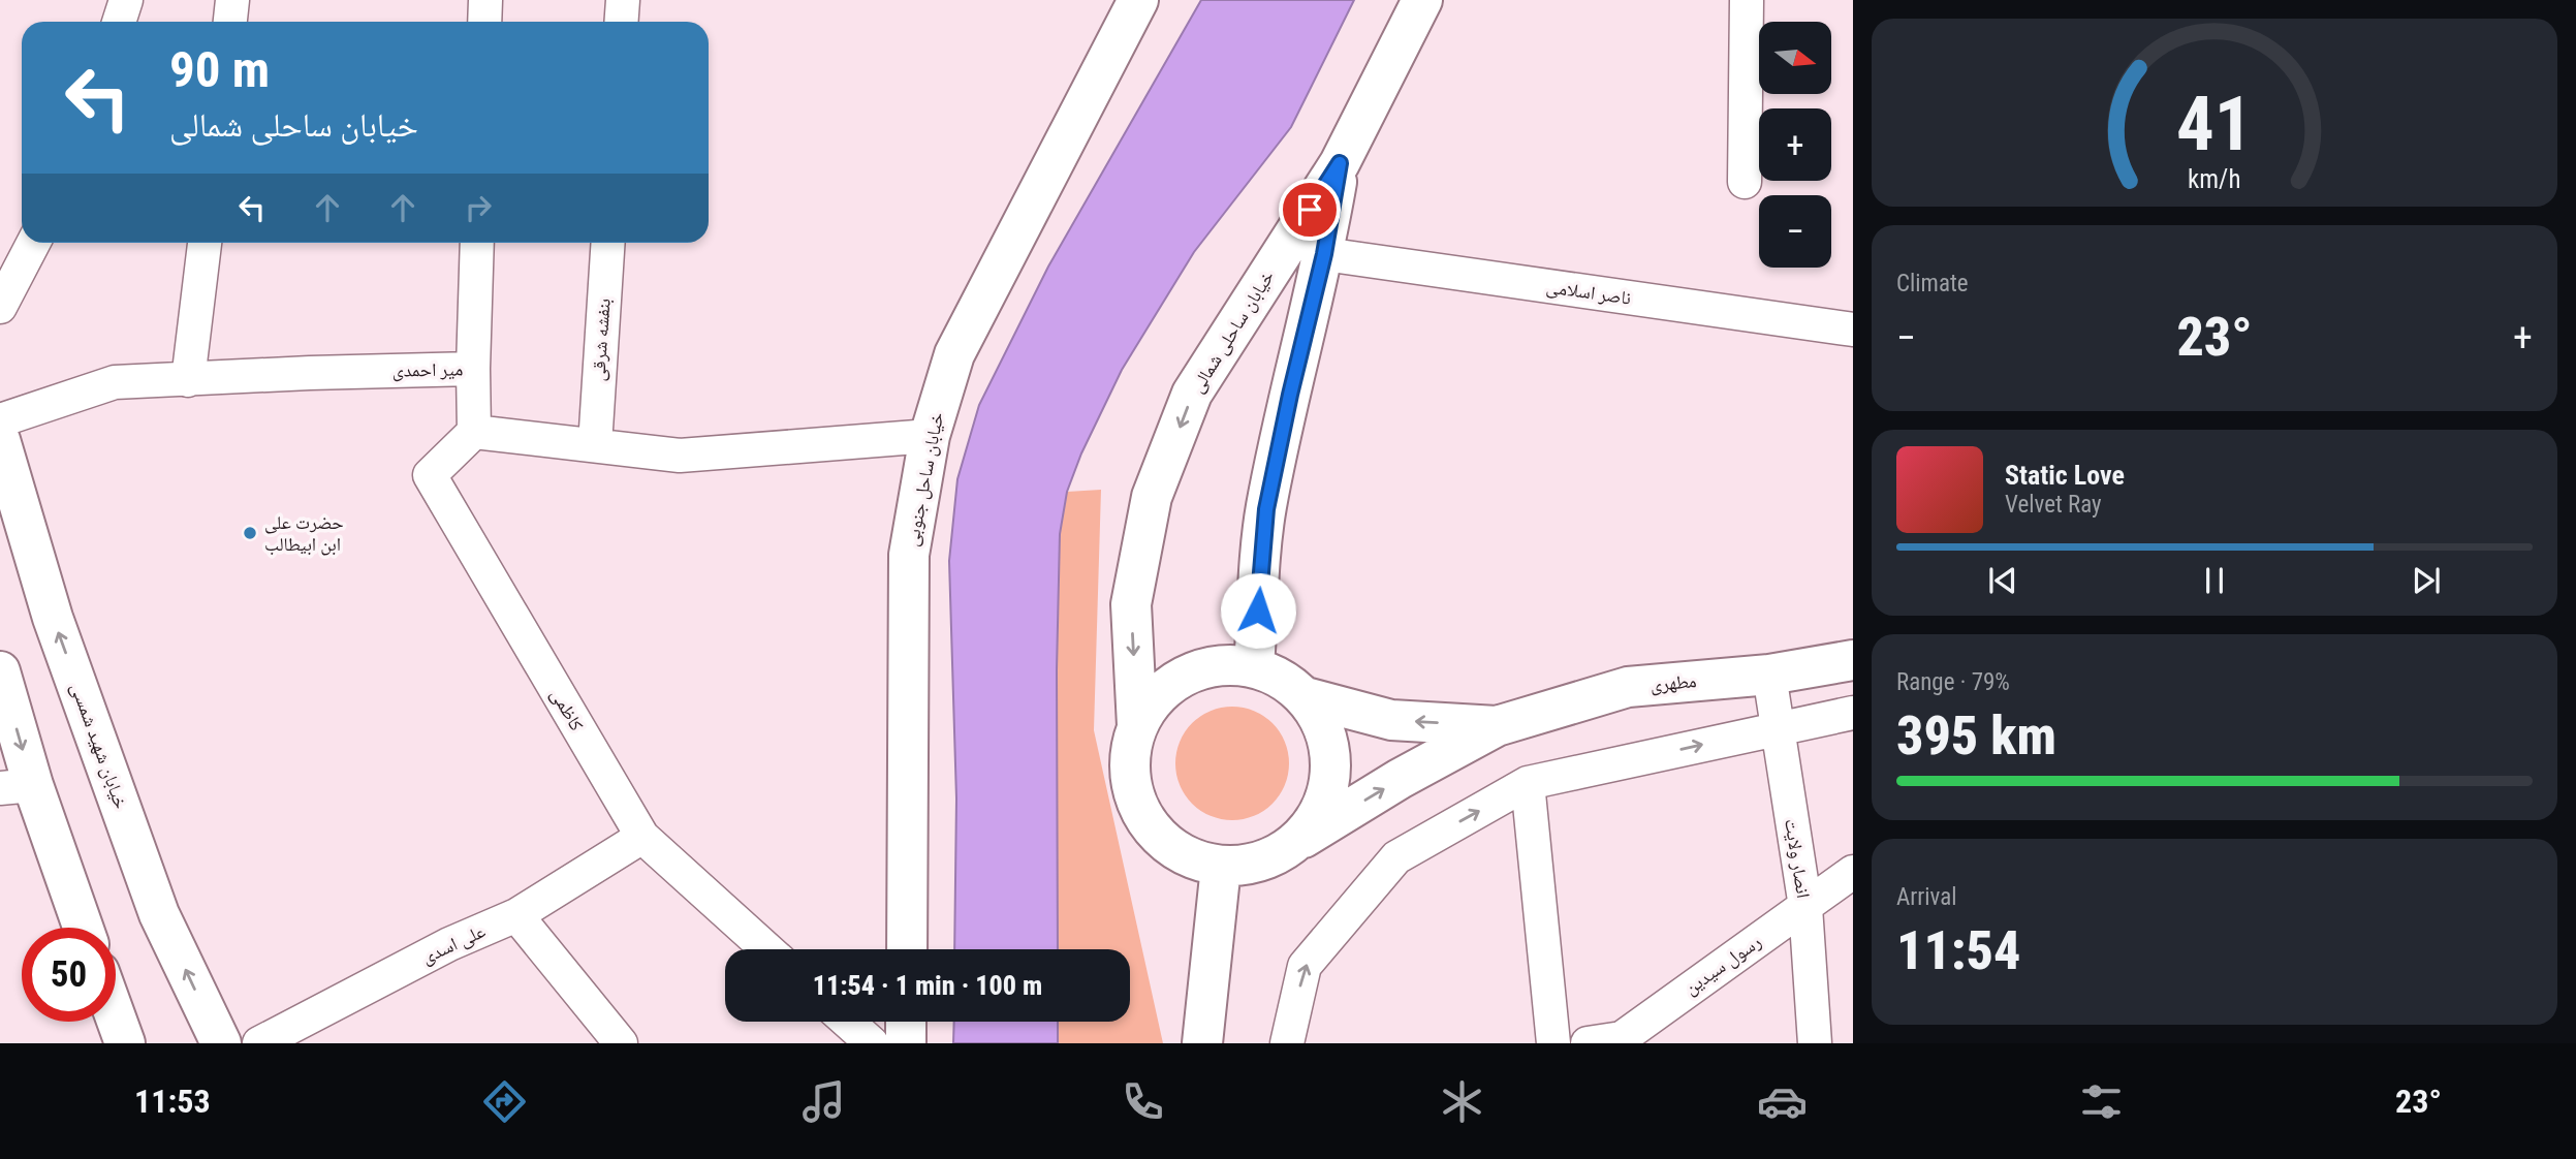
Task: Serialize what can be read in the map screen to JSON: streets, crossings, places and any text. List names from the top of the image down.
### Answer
{
  "streets": {
    "main road": [
      "خیابان ساحلی شمالی",
      "خیابان ساحل جنوبی",
      "مطهری",
      "خیابان شهید شمسی"
    ],
    "street": [
      "ناصر اسلامی",
      "بنفشه شرقی",
      "میر احمدی",
      "کاظمی",
      "انصار ولایت",
      "علی اسدی",
      "رسول سیدین"
    ]
  },
  "crossings": [
    ["ناصر اسلامی", "خیابان ساحلی شمالی"],
    ["خیابان ساحلی شمالی", "مطهری"],
    ["میر احمدی", "کاظمی"],
    ["مطهری", "انصار ولایت"],
    ["کاظمی", "علی اسدی"],
    ["انصار ولایت", "رسول سیدین"]
  ],
  "places": ["حضرت علی ابن ابیطالب"],
  "north": "right",
  "page": {
    "map_buttons": ["+", "−"],
    "turn": ["90 m", "خیابان ساحلی شمالی"],
    "tile": [
      "Climate",
      ["Range · 79%", "395 km"],
      ["Arrival", "11:54"]
    ],
    "heat": ["−", "23°", "+"],
    "song": ["Static Love", "Velvet Ray"],
    "limit": "50",
    "trip": "11:54 · 1 min · 100 m",
    "tabs": ["11:53", "23°"],
    "gauge": ["41", "km/h"]
  }
}
